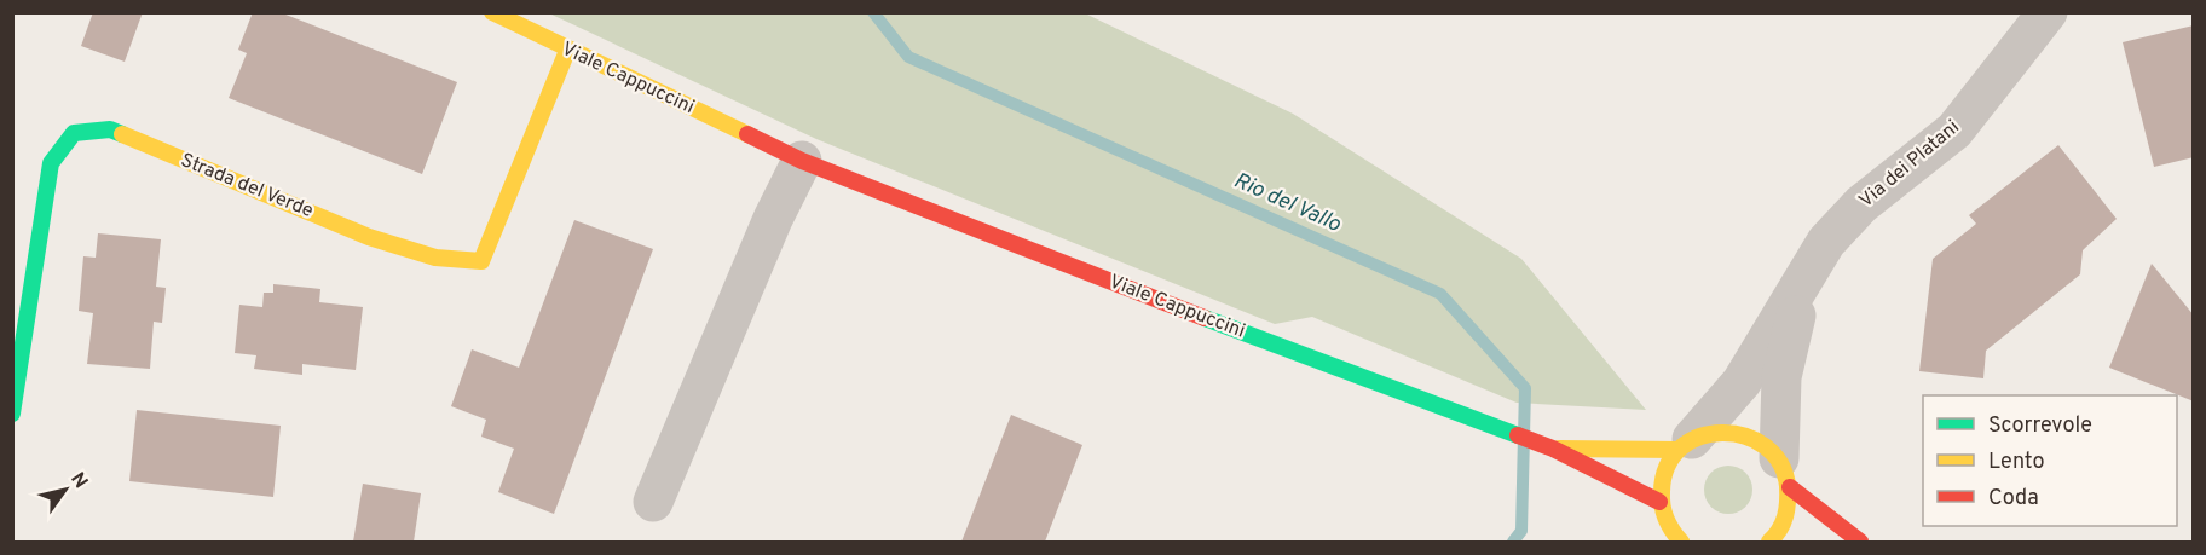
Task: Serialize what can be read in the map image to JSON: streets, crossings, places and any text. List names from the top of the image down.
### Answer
{
  "streets": {
    "main road": ["Viale Cappuccini", "Strada del Verde"],
    "street": ["Via dei Platani"]
  },
  "crossings": [
    ["Viale Cappuccini", "Via dei Platani"],
    ["Viale Cappuccini", "Strada del Verde"]
  ],
  "water": ["Rio del Vallo"],
  "legend": ["Scorrevole", "Lento", "Coda"],
  "north": "top right"
}
